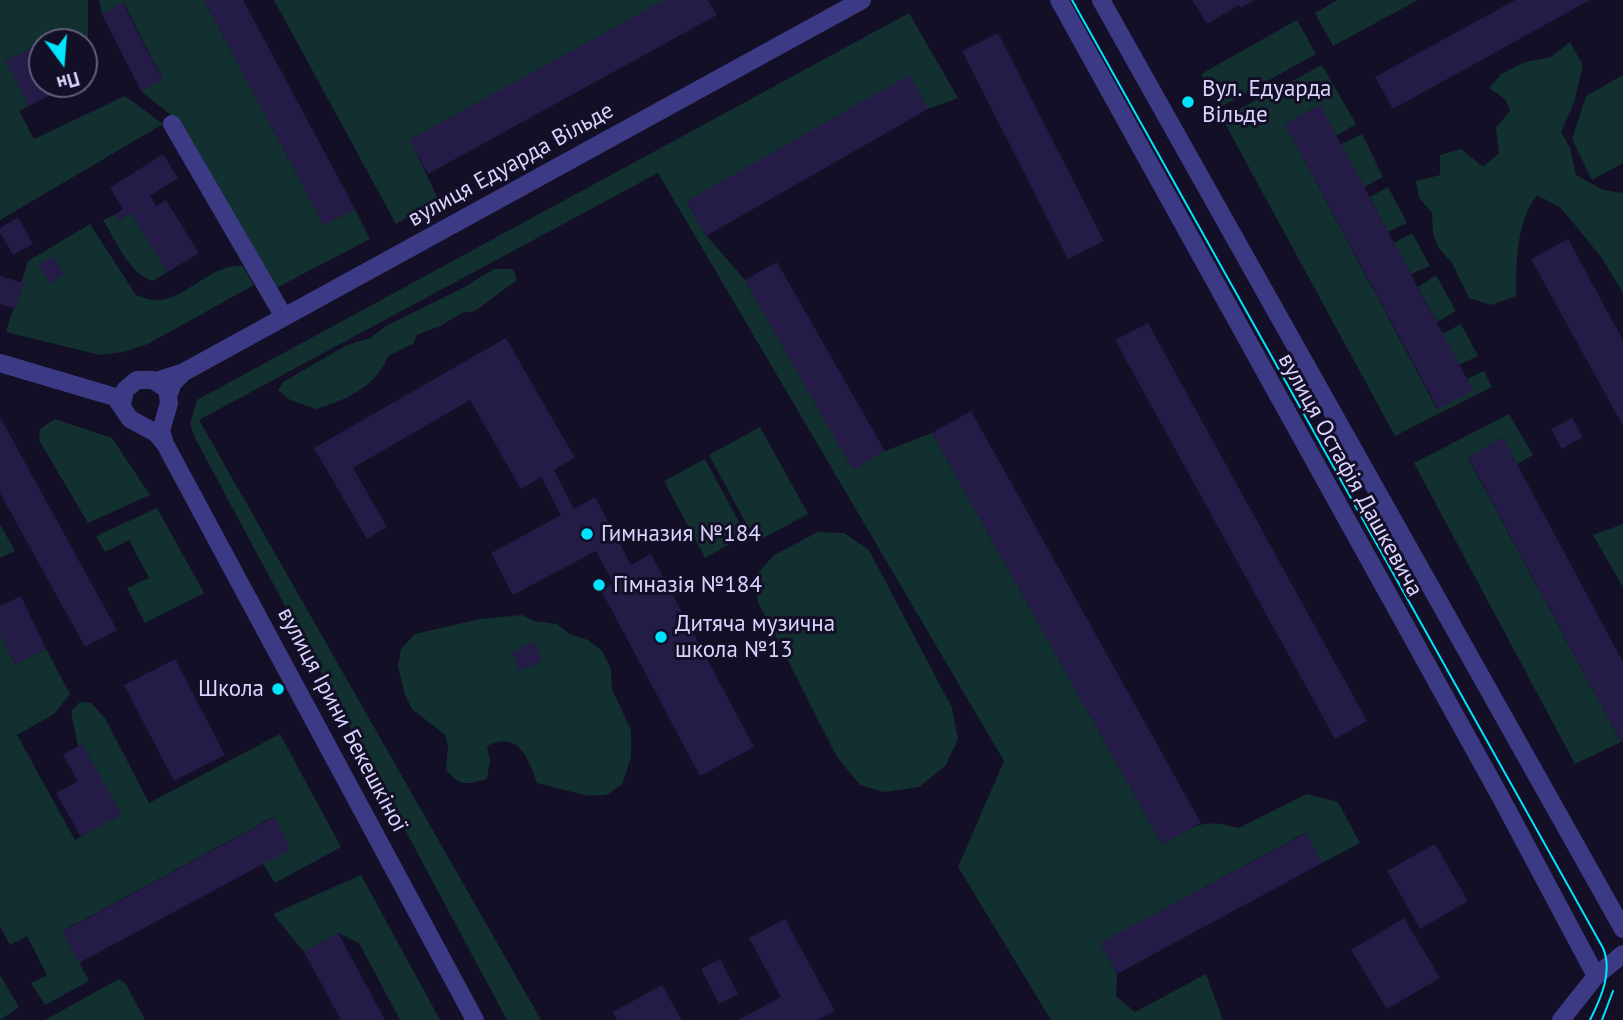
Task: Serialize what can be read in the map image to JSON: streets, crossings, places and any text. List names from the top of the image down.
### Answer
{
  "streets": {
    "street": ["вулиця Едуарда Вільде", "вулиця Остафія Дашкевича", "вулиця Ірини Бекешкіної"]
  },
  "places": [
    "Вул. Едуарда Вільде",
    "Гимназия №184",
    "Гімназія №184",
    "Дитяча музична школа №13",
    "Школа"
  ],
  "north": "bottom"
}
